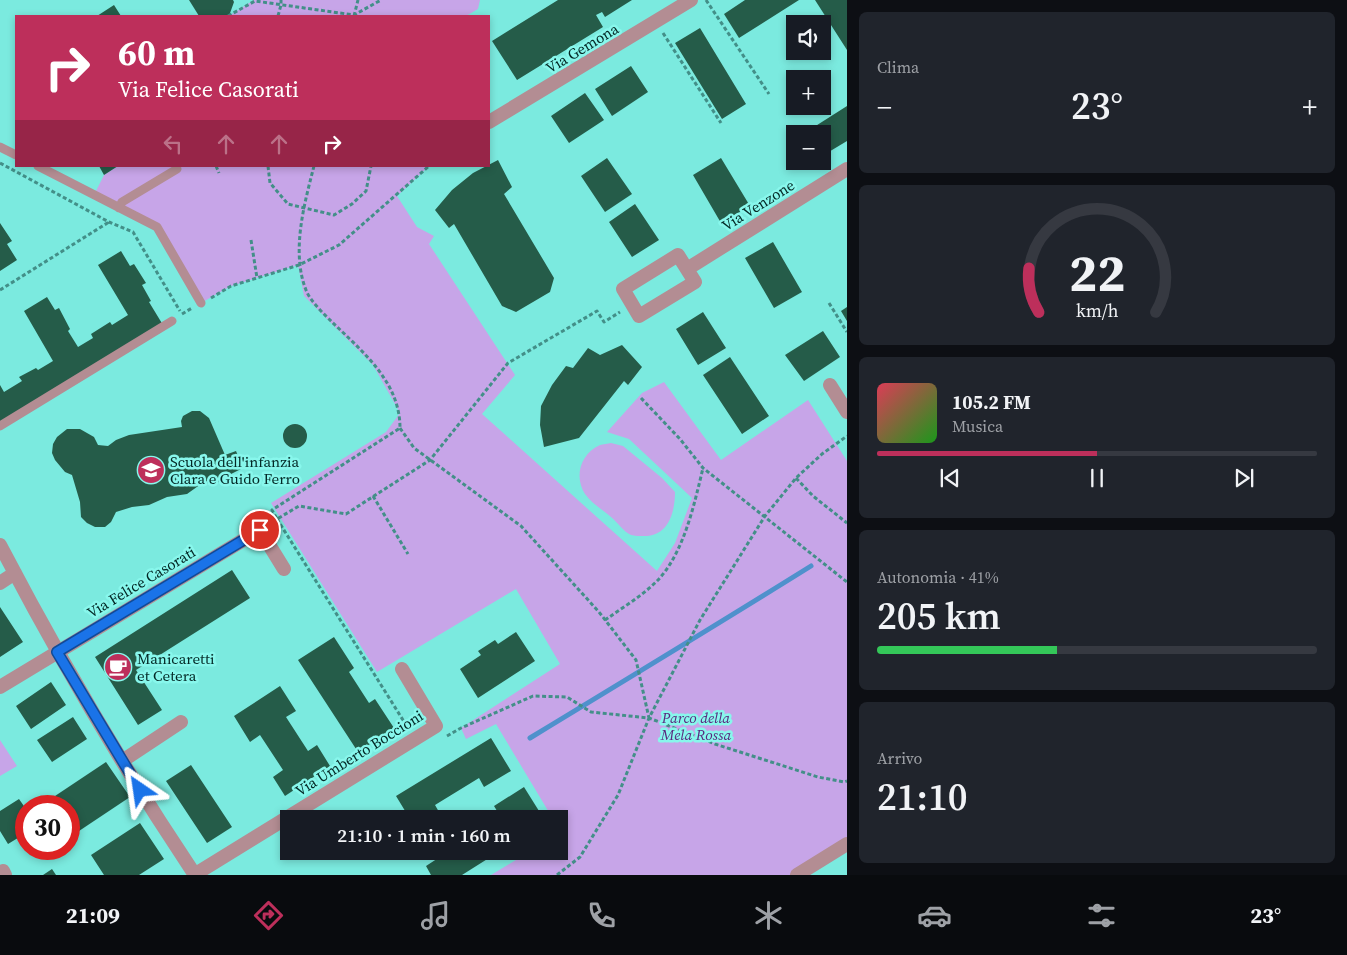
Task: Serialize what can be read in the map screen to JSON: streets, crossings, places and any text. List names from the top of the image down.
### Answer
{
  "streets": {
    "street": [
      "Via Gemona",
      "Via Venzone",
      "Via Felice Casorati",
      "Via Umberto Boccioni"
    ]
  },
  "parks": ["Parco della Mela Rossa"],
  "places": {
    "school or university": ["Scuola dell'infanzia Clara e Guido Ferro"],
    "cafe": ["Manicaretti et Cetera"]
  },
  "page": {
    "tile": [
      "Clima",
      ["Autonomia · 41%", "205 km"],
      ["Arrivo", "21:10"]
    ],
    "map_buttons": ["+", "−"],
    "turn": ["60 m", "Via Felice Casorati"],
    "heat": ["−", "23°", "+"],
    "song": ["105.2 FM", "Musica"],
    "limit": "30",
    "trip": "21:10 · 1 min · 160 m",
    "tabs": ["21:09", "23°"],
    "gauge": ["22", "km/h"]
  }
}
